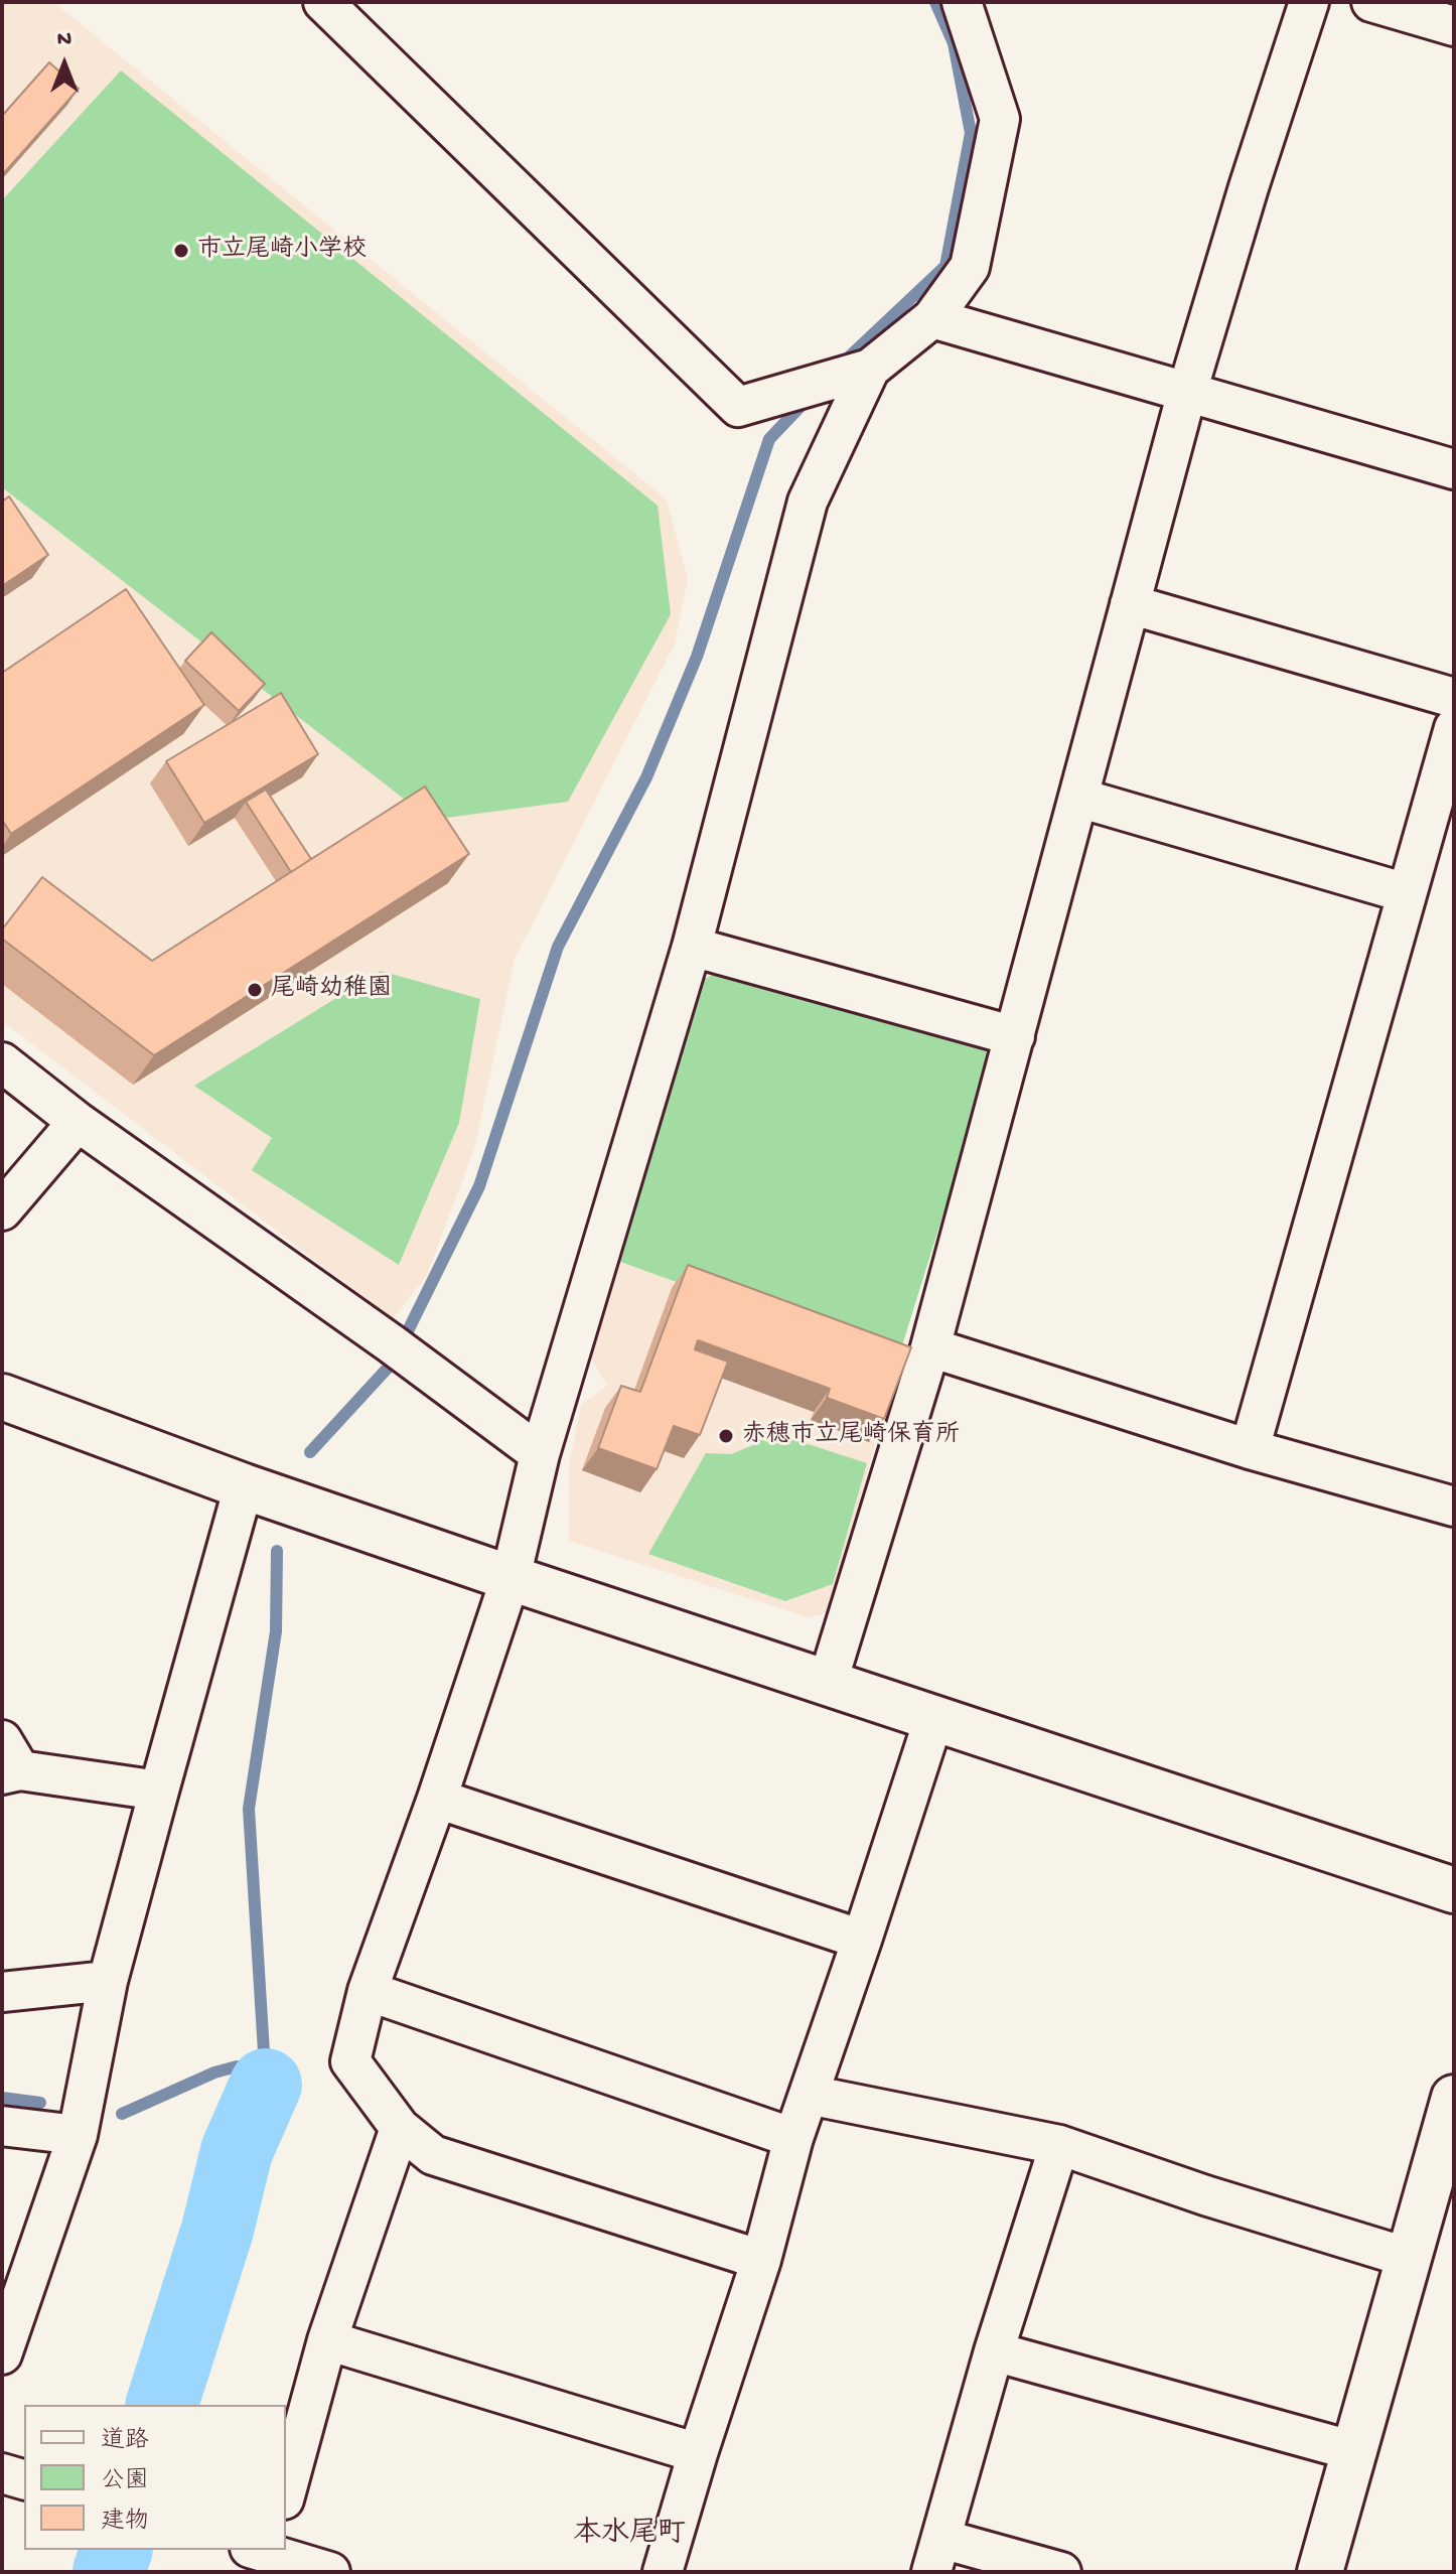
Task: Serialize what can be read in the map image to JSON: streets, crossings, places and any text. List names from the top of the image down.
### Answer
{
  "districts": ["本水尾町"],
  "places": ["市立尾崎小学校", "尾崎幼稚園", "赤穂市立尾崎保育所"],
  "legend": ["道路", "公園", "建物"],
  "north": "top"
}
